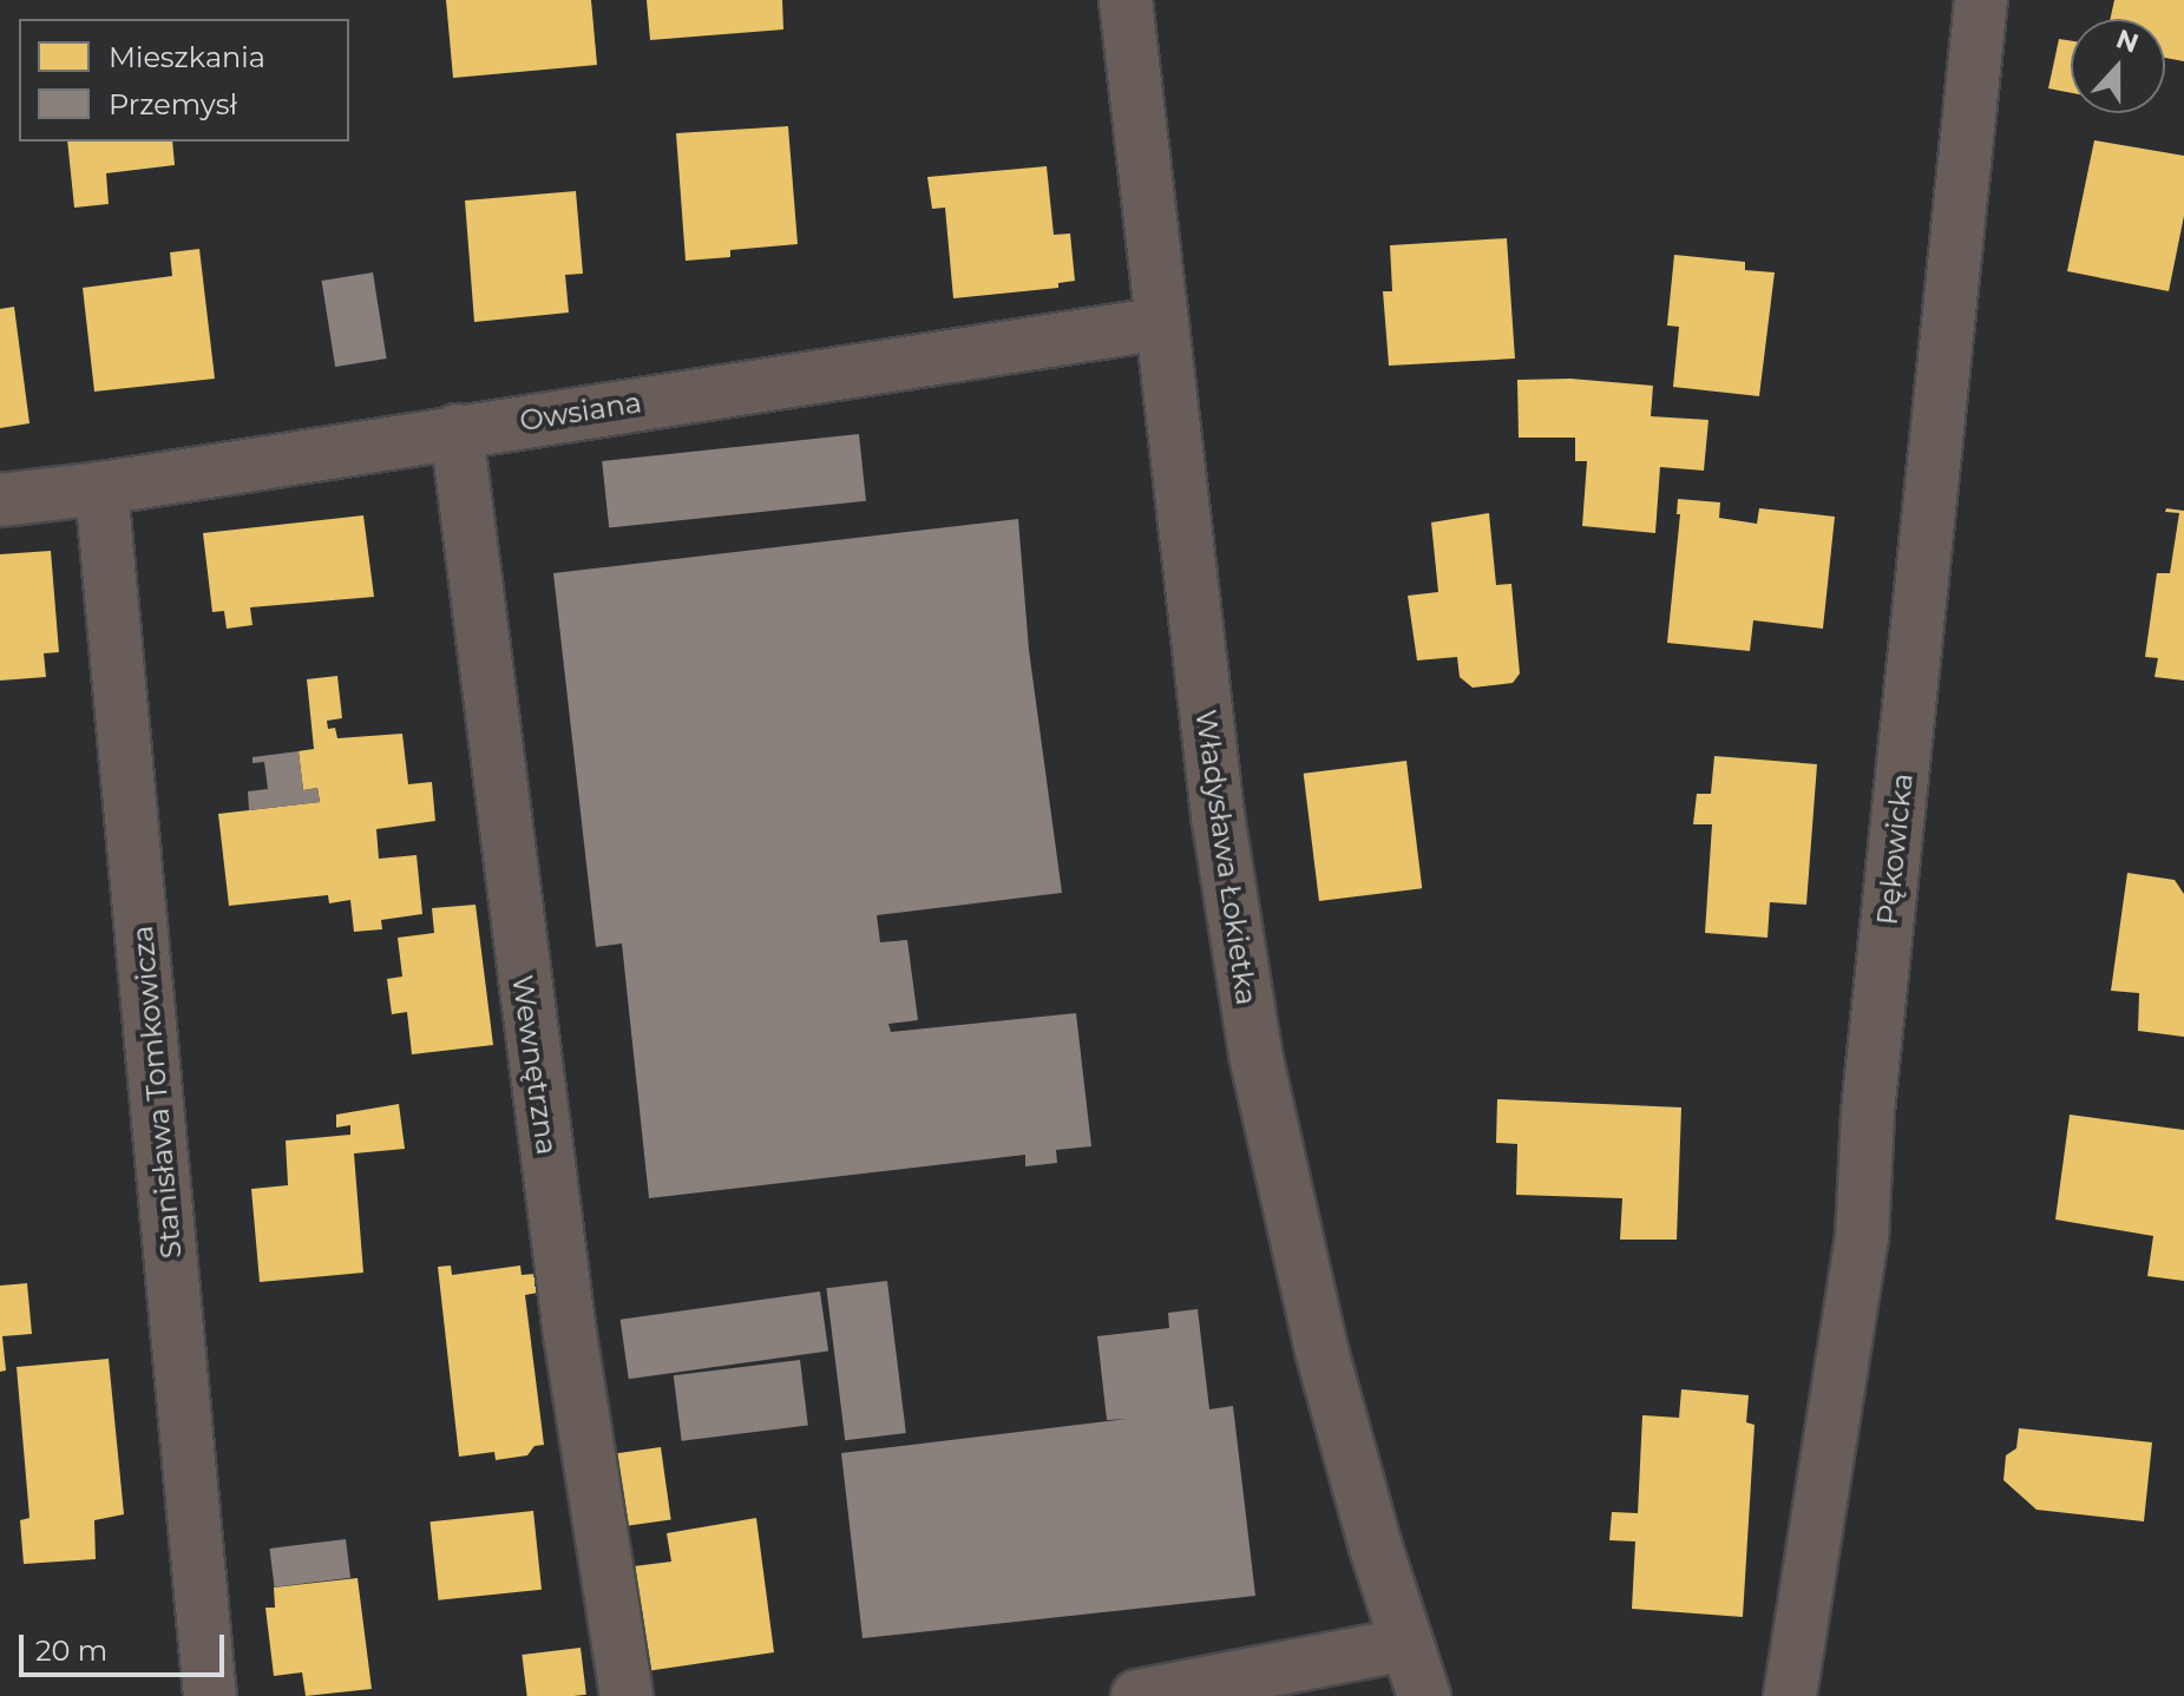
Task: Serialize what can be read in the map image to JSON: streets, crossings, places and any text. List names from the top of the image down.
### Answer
{
  "streets": {
    "street": [
      "Owsiana",
      "Pękowicka",
      "Władysława Łokietka",
      "Wewnętrzna",
      "Stanisława Tomkowicza"
    ]
  },
  "crossings": [
    ["Owsiana", "Władysława Łokietka"],
    ["Owsiana", "Wewnętrzna"],
    ["Owsiana", "Stanisława Tomkowicza"]
  ],
  "legend": ["Mieszkania", "Przemysł"],
  "scale_bar": "20 m",
  "north": "top"
}
